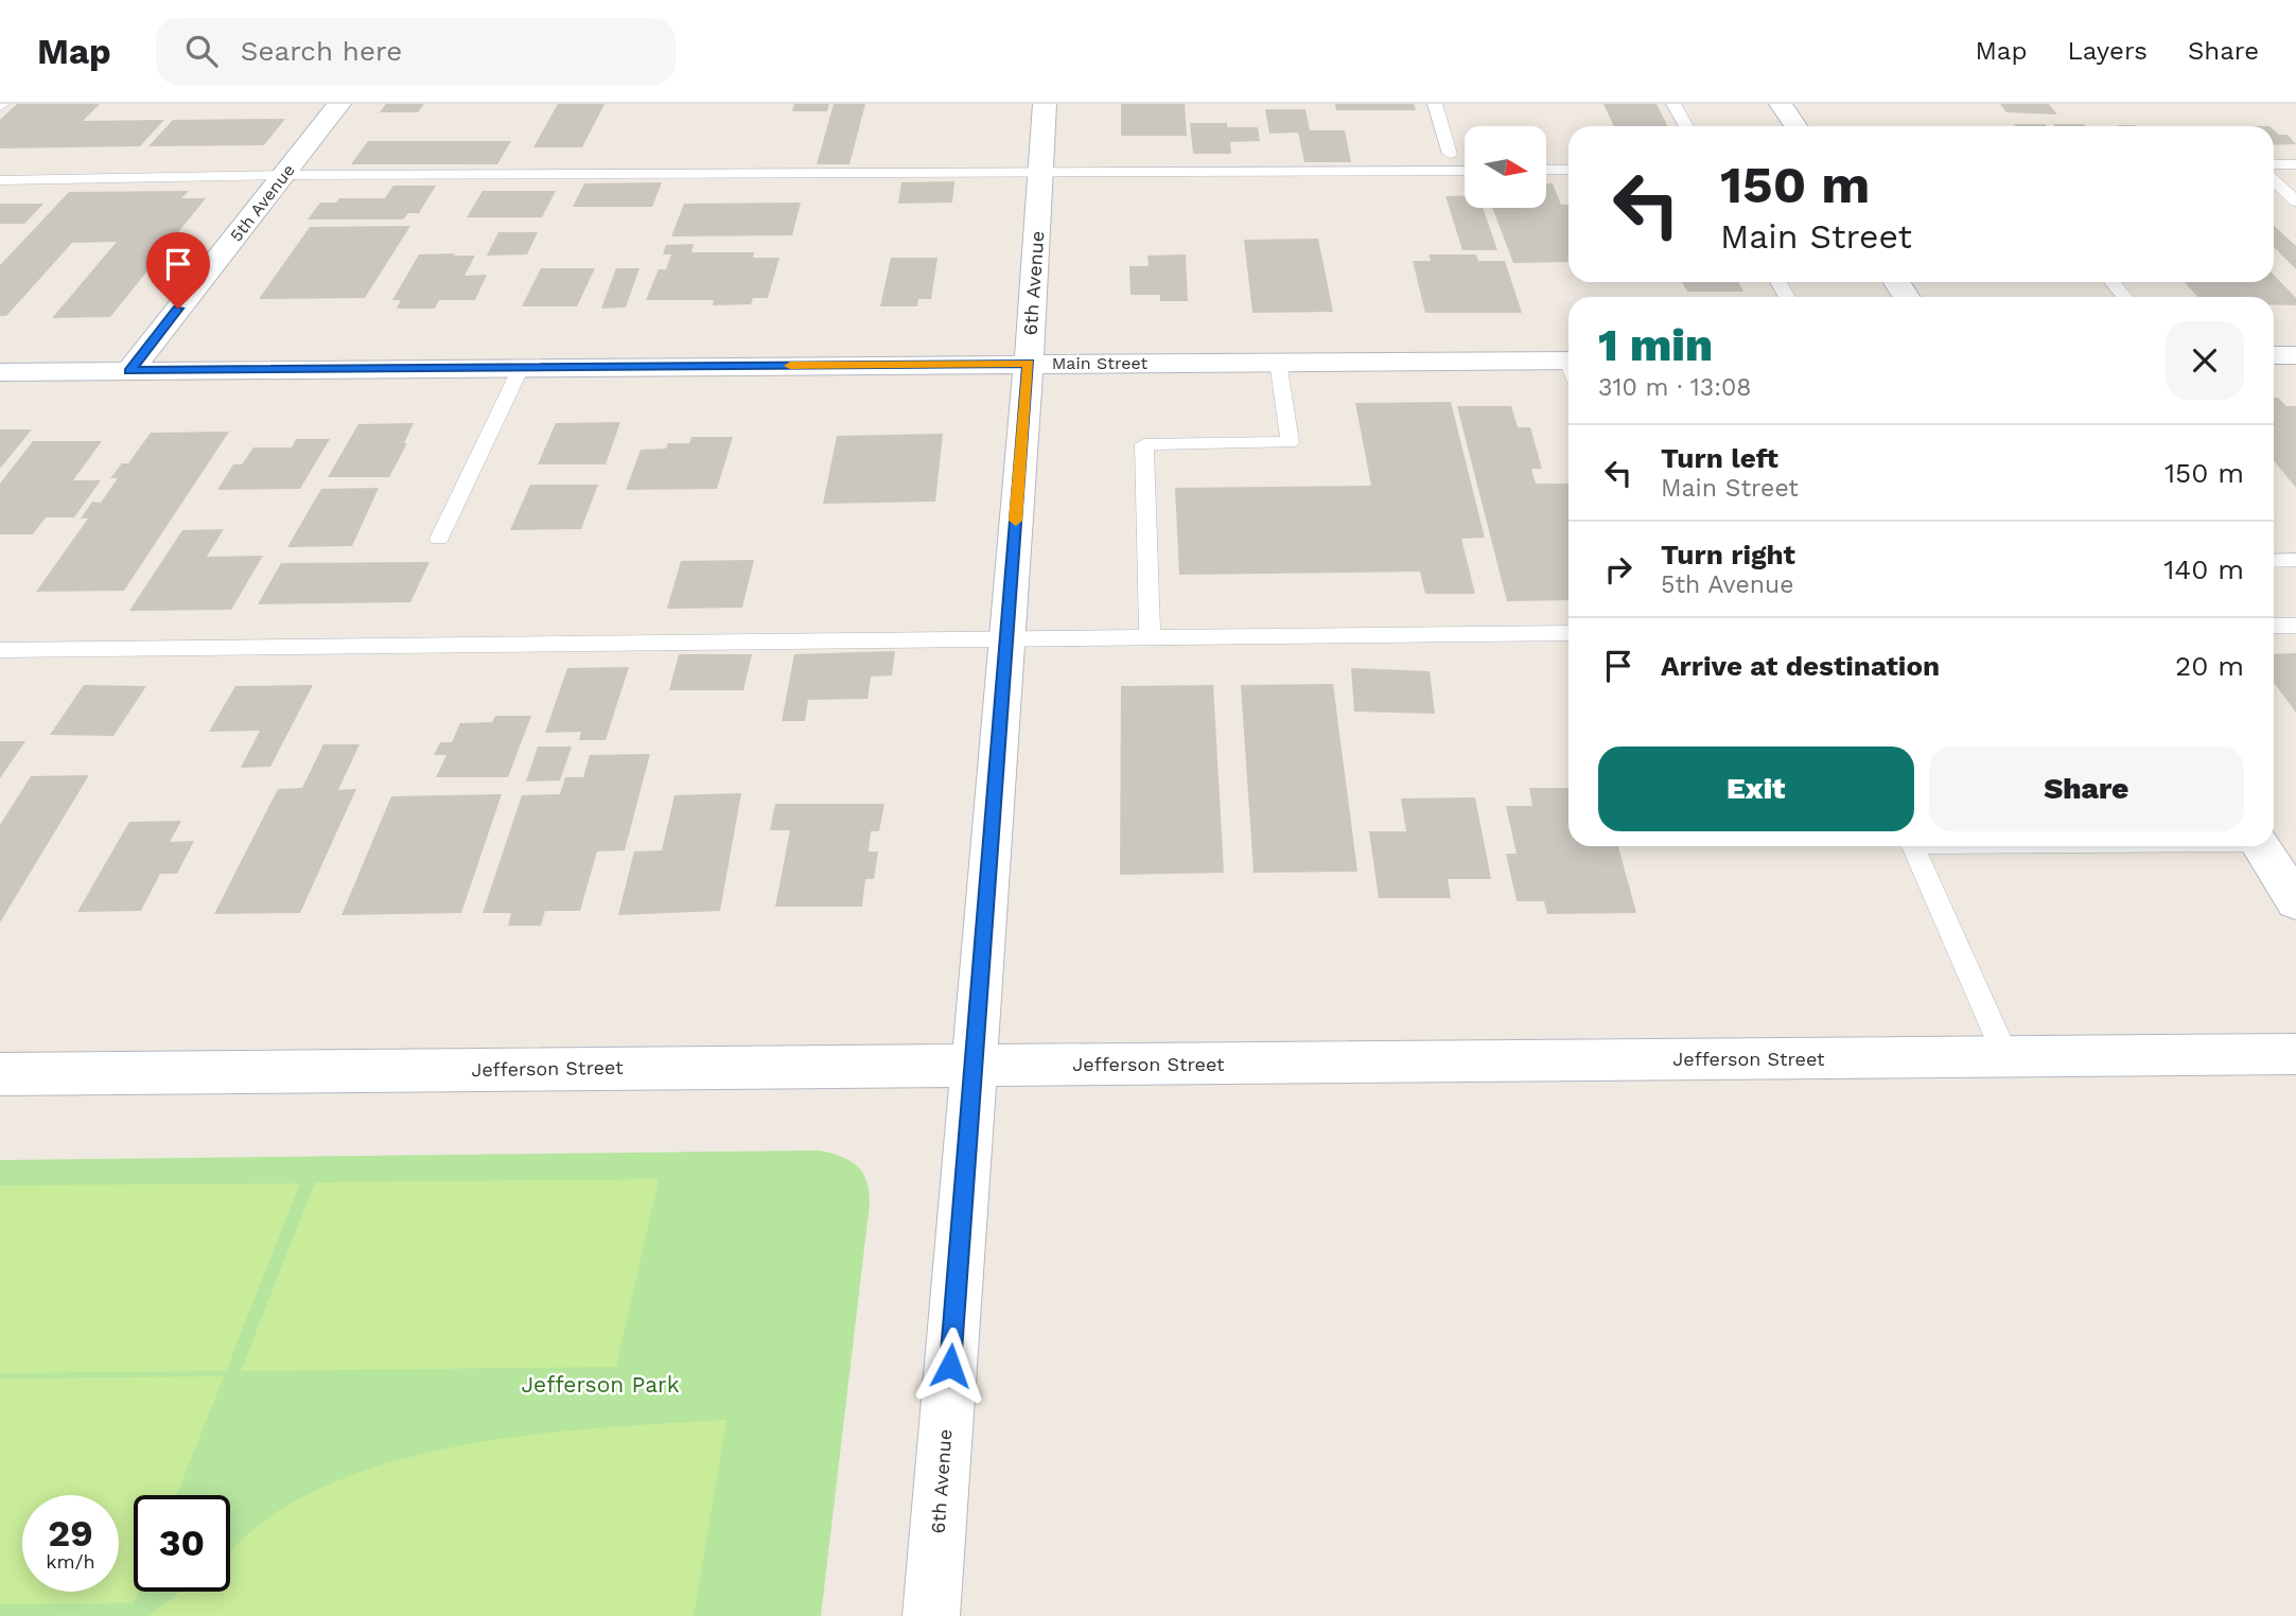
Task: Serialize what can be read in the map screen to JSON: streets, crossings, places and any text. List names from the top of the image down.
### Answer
{
  "streets": {
    "street": [
      "5th Avenue",
      "6th Avenue",
      "Main Street",
      "Jefferson Street"
    ]
  },
  "crossings": [
    ["5th Avenue", "Main Street"],
    ["6th Avenue", "Main Street"],
    ["6th Avenue", "Jefferson Street"]
  ],
  "parks": ["Jefferson Park"],
  "north": "right",
  "page": {
    "header": "Map",
    "search": "Search here",
    "nav": ["Map", "Layers", "Share"],
    "turn": ["150 m", "Main Street"],
    "heading": ["1 min", "310 m · 13:08"],
    "list": [
      {
        "name": "Turn left",
        "note": "Main Street",
        "value": "150 m"
      },
      {
        "name": "Turn right",
        "note": "5th Avenue",
        "value": "140 m"
      },
      {
        "name": "Arrive at destination",
        "value": "20 m"
      }
    ],
    "buttons": ["Exit", "Share"],
    "speed": "29 km/h",
    "limit": "30"
  }
}
